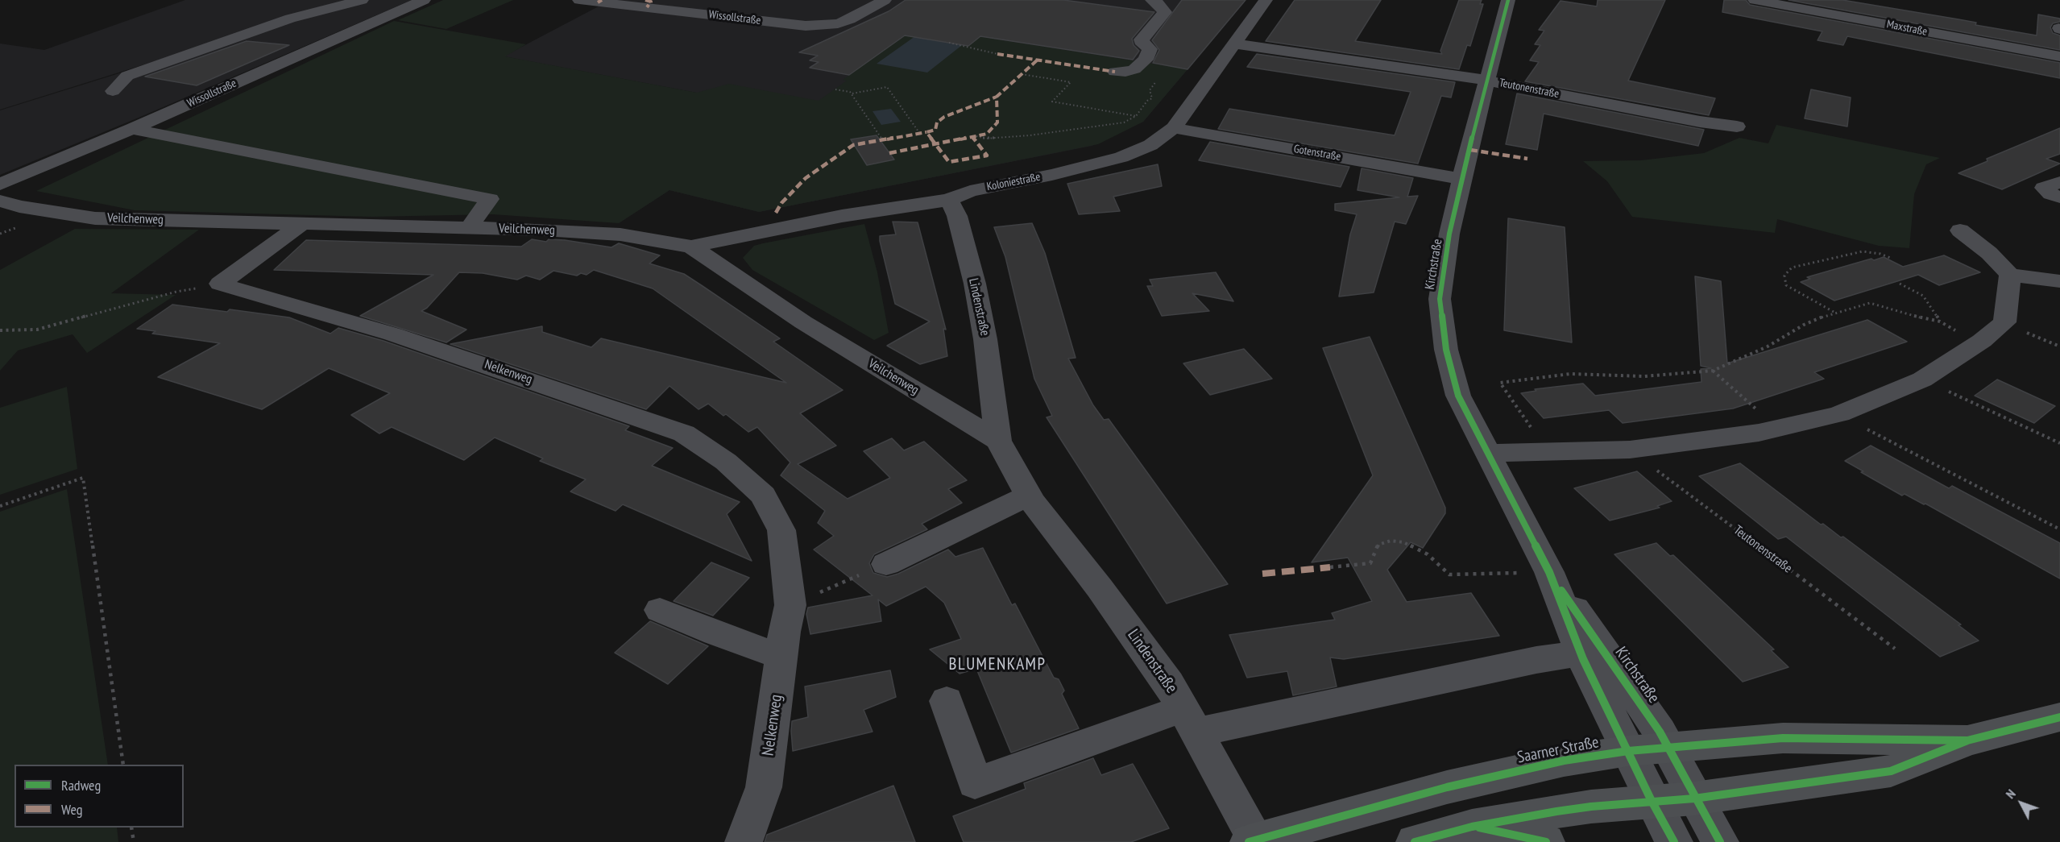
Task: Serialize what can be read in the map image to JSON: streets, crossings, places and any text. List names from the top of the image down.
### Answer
{
  "streets": {
    "main road": ["Saarner Straße"],
    "street": [
      "Wissollstraße",
      "Maxstraße",
      "Teutonenstraße",
      "Gotenstraße",
      "Koloniestraße",
      "Veilchenweg",
      "Kirchstraße",
      "Lindenstraße",
      "Nelkenweg"
    ]
  },
  "crossings": [
    ["Teutonenstraße", "Koloniestraße"],
    ["Teutonenstraße", "Kirchstraße"],
    ["Gotenstraße", "Koloniestraße"],
    ["Gotenstraße", "Kirchstraße"],
    ["Koloniestraße", "Veilchenweg"],
    ["Koloniestraße", "Lindenstraße"],
    ["Veilchenweg", "Lindenstraße"],
    ["Kirchstraße", "Saarner Straße"],
    ["Lindenstraße", "Saarner Straße"]
  ],
  "districts": ["BLUMENKAMP"],
  "legend": ["Radweg", "Weg"],
  "north": "top left"
}
